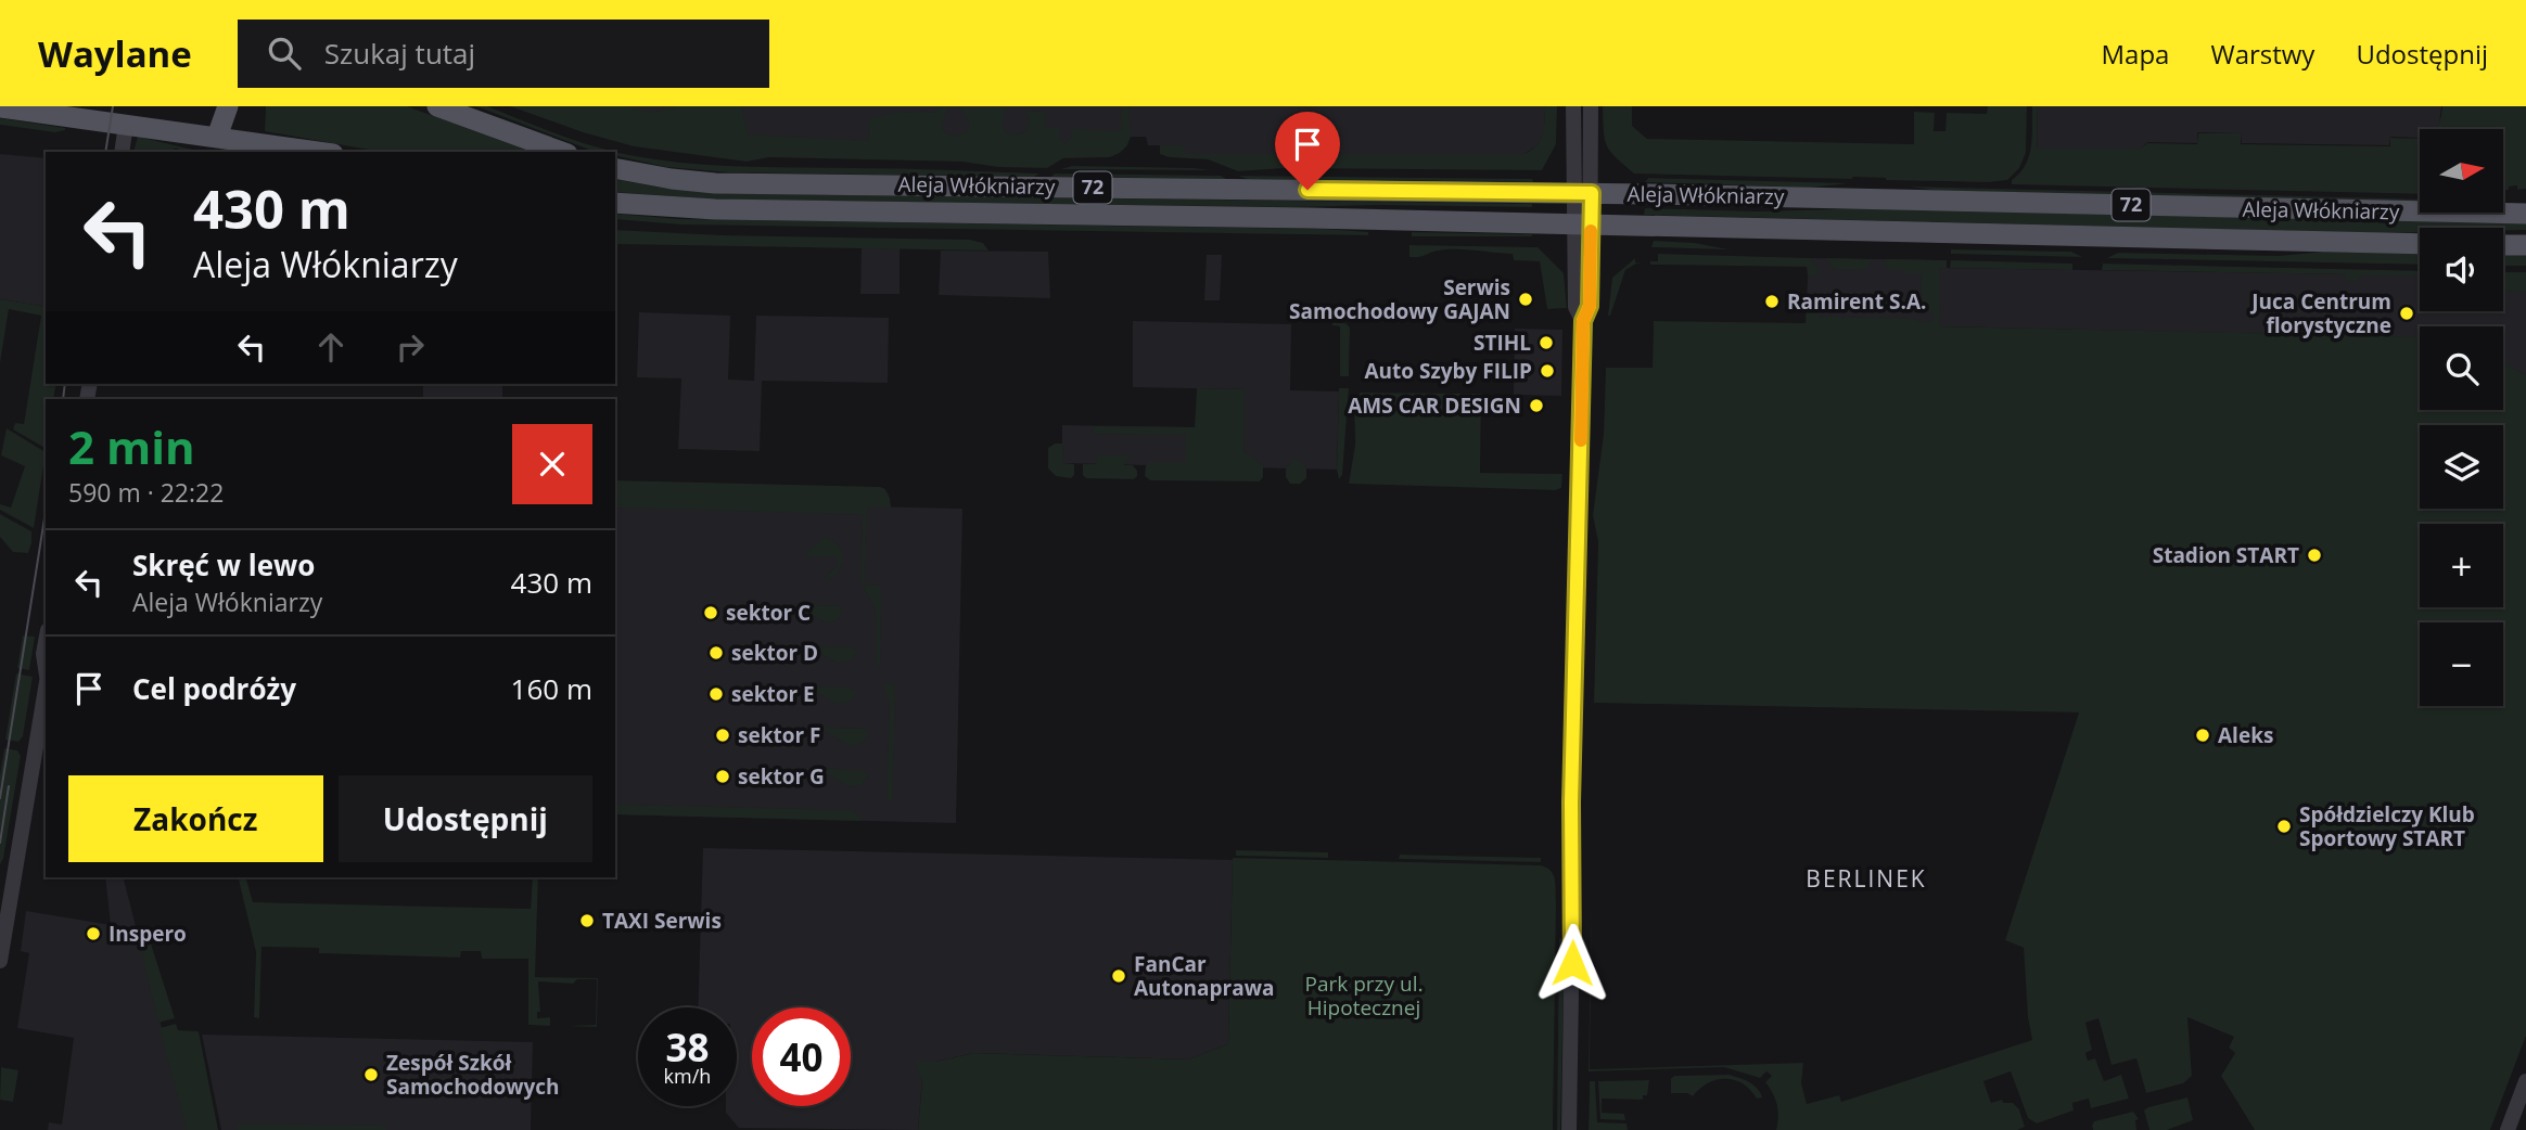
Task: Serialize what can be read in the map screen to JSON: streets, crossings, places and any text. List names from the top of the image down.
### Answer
{
  "streets": {
    "main road": ["Aleja Włókniarzy", "72"]
  },
  "districts": ["BERLINEK"],
  "parks": ["Park przy ul. Hipotecznej"],
  "places": [
    "Serwis Samochodowy GAJAN",
    "Ramirent S.A.",
    "Juca Centrum florystyczne",
    "STIHL",
    "Auto Szyby FILIP",
    "AMS CAR DESIGN",
    "Stadion START",
    "sektor C",
    "sektor D",
    "sektor E",
    "sektor F",
    "Aleks",
    "sektor G",
    "Spółdzielczy Klub Sportowy START",
    "TAXI Serwis",
    "Inspero",
    "FanCar Autonaprawa",
    "Zespół Szkół Samochodowych"
  ],
  "north": "right",
  "page": {
    "header": "Waylane",
    "search": "Szukaj tutaj",
    "nav": ["Mapa", "Warstwy", "Udostępnij"],
    "map_buttons": ["+", "−"],
    "turn": ["430 m", "Aleja Włókniarzy"],
    "heading": ["2 min", "590 m · 22:22"],
    "list": [
      {
        "name": "Skręć w lewo",
        "note": "Aleja Włókniarzy",
        "value": "430 m"
      },
      {
        "name": "Cel podróży",
        "value": "160 m"
      }
    ],
    "buttons": ["Zakończ", "Udostępnij"],
    "speed": "38 km/h",
    "limit": "40"
  }
}
